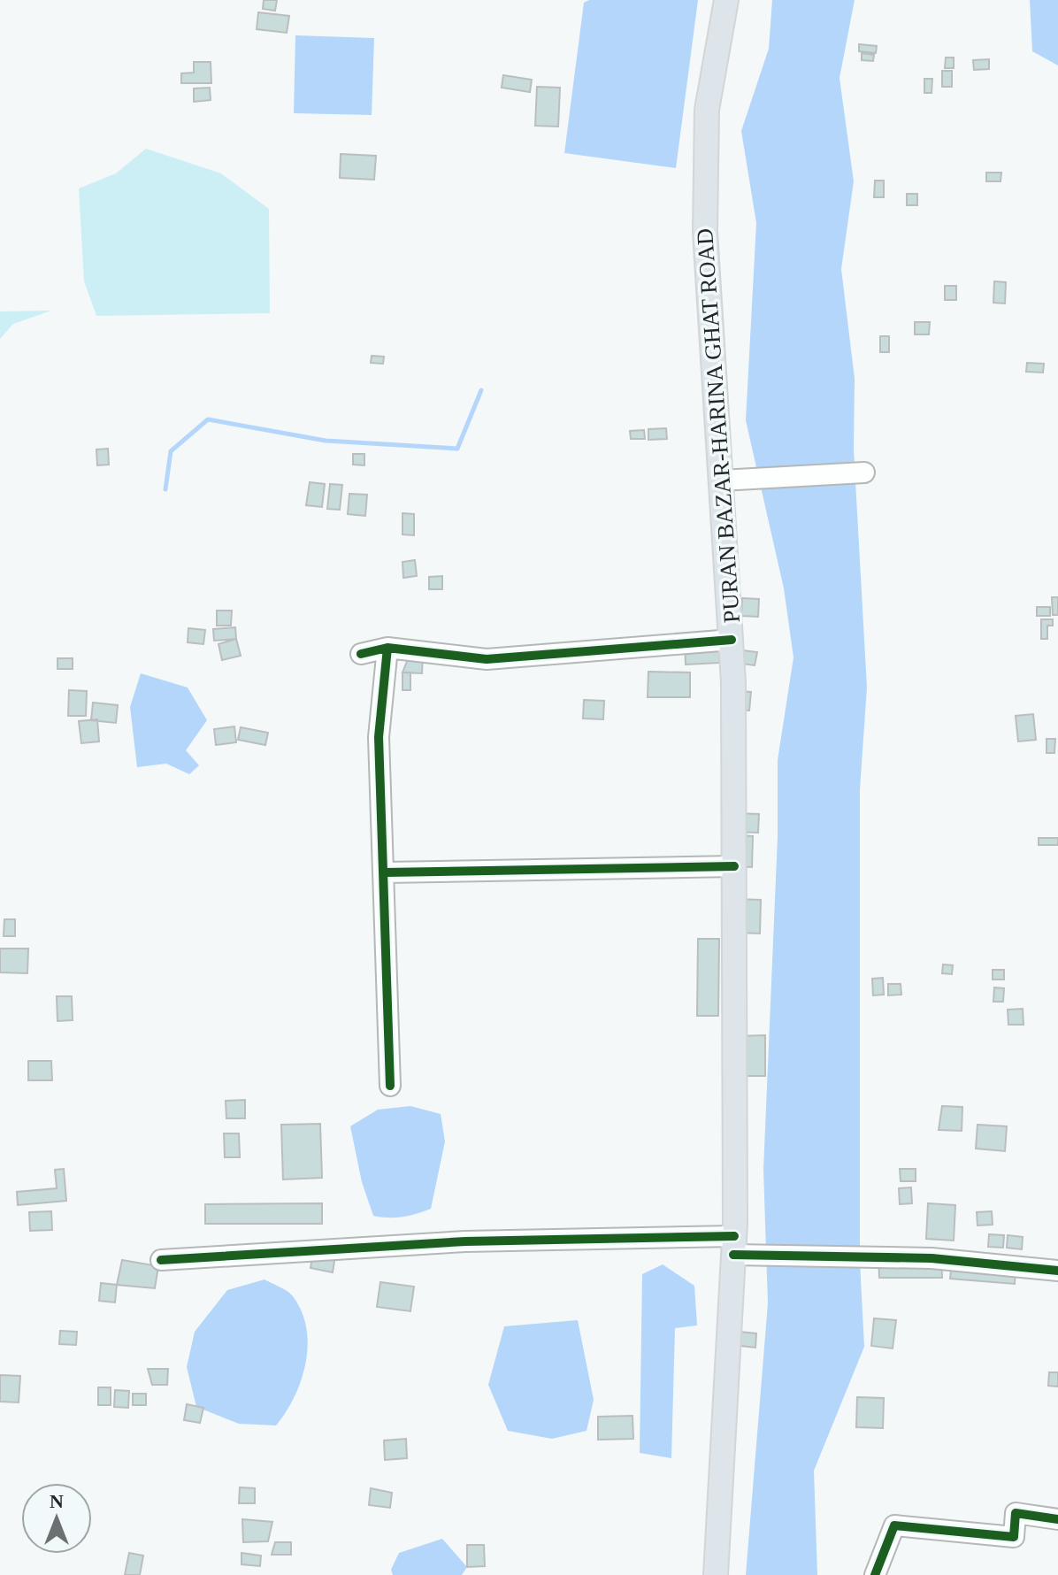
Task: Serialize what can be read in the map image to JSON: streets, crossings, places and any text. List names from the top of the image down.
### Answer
{
  "streets": {
    "main road": ["PURAN BAZAR-HARINA GHAT ROAD"]
  },
  "north": "top"
}
